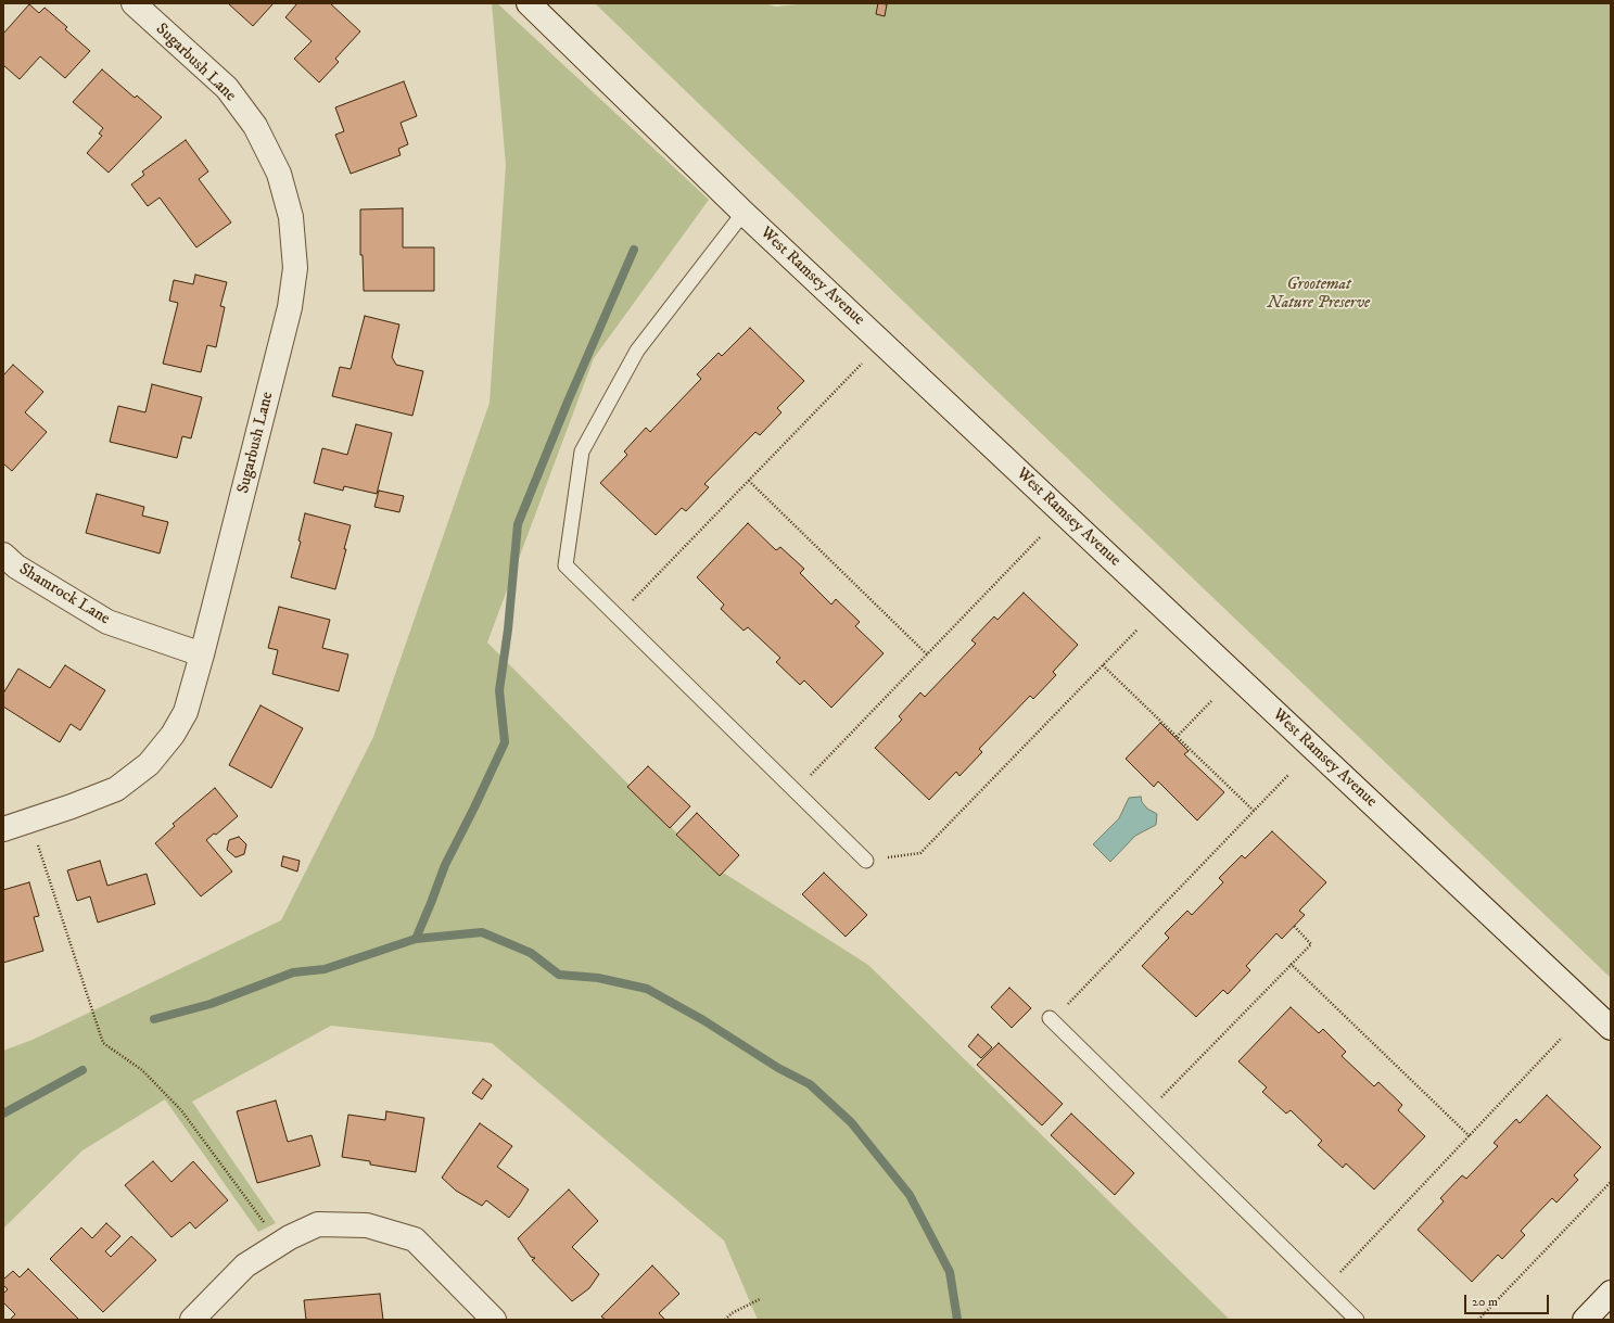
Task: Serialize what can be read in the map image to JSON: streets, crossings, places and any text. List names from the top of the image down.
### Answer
{
  "streets": {
    "street": ["Sugarbush Lane", "West Ramsey Avenue", "Shamrock Lane"]
  },
  "crossings": [
    ["Sugarbush Lane", "Shamrock Lane"]
  ],
  "parks": ["Grootemat Nature Preserve"],
  "scale_bar": "20 m"
}
